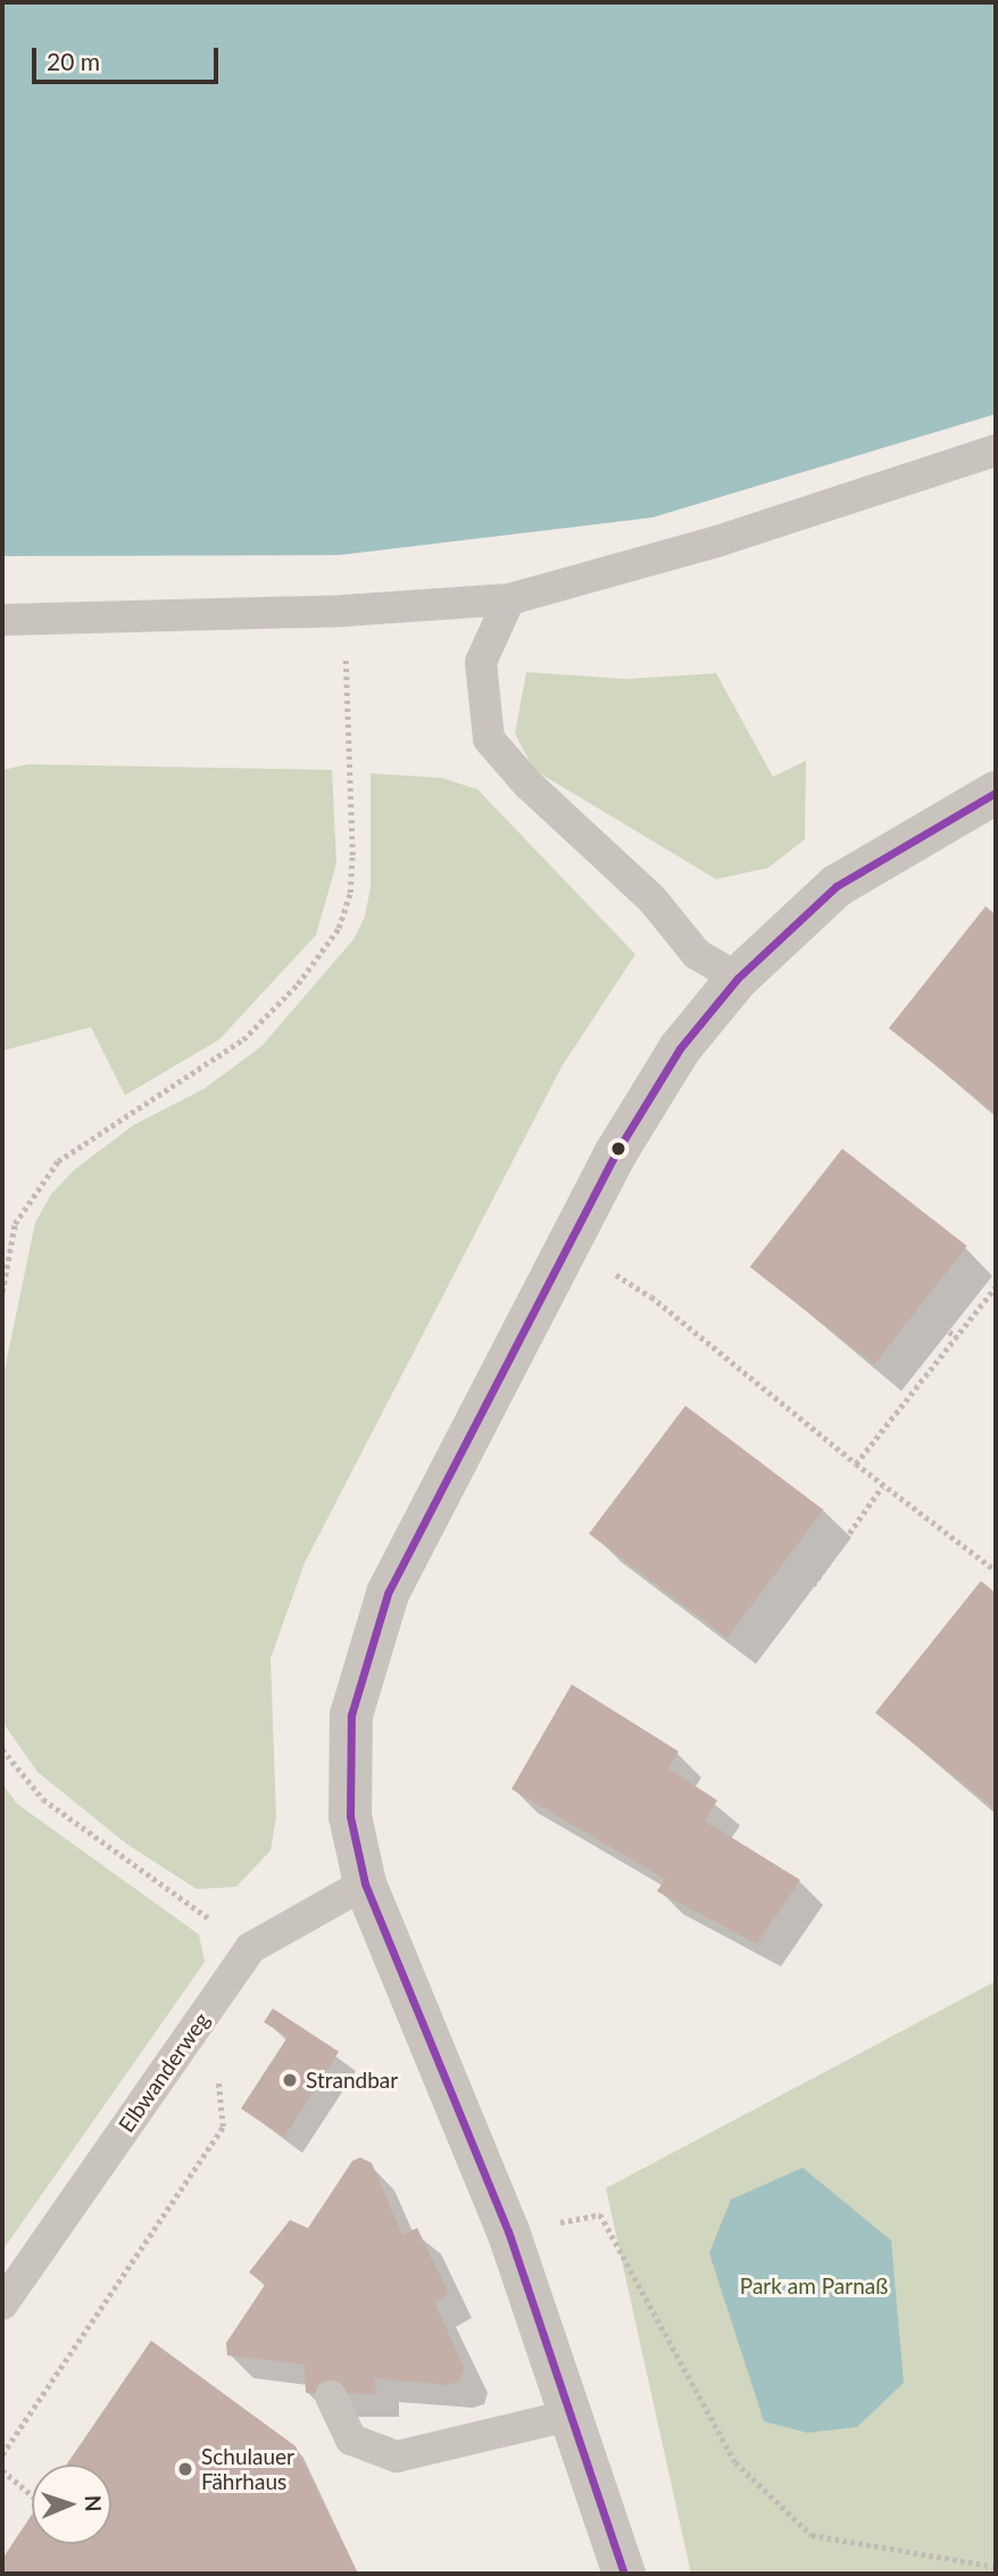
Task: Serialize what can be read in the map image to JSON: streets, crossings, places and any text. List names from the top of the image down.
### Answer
{
  "streets": {
    "lane": ["Elbwanderweg"]
  },
  "parks": ["Park am Parnaß"],
  "places": ["Strandbar", "Schulauer Fährhaus"],
  "scale_bar": "20 m",
  "north": "right"
}
